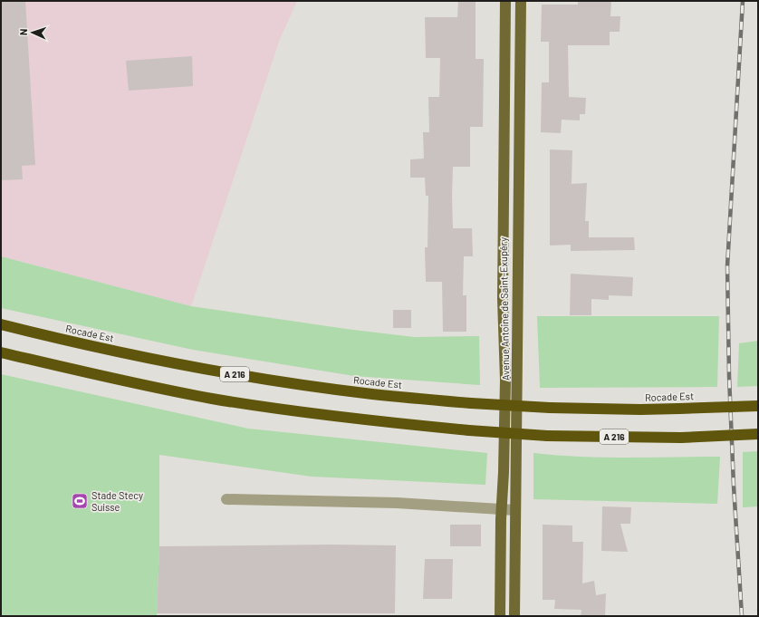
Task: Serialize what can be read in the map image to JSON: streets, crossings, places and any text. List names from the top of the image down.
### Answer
{
  "streets": {
    "highway": ["Rocade Est", "A 216"],
    "main road": ["Avenue Antoine de Saint-Exupéry"]
  },
  "places": {
    "sports": ["Stade Stecy Suisse"]
  },
  "north": "left"
}
